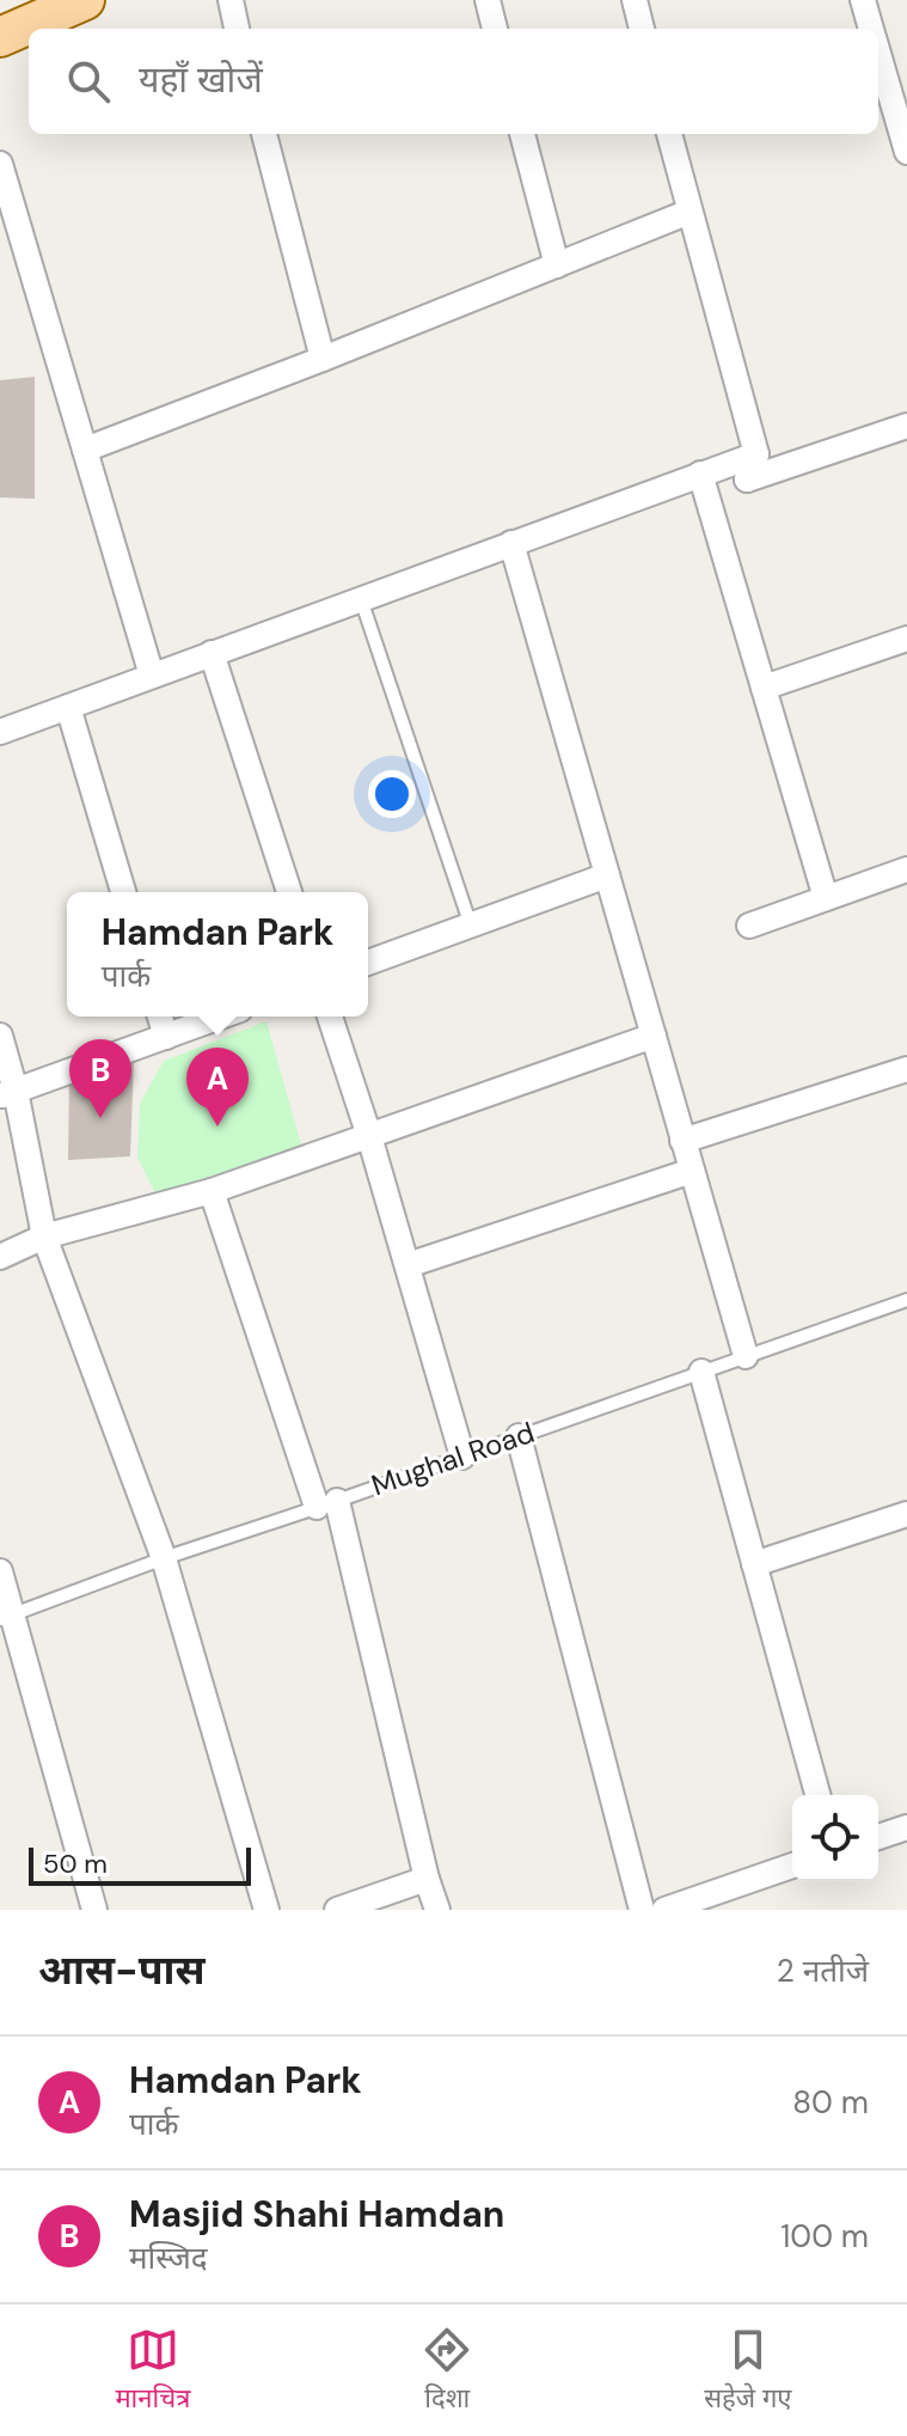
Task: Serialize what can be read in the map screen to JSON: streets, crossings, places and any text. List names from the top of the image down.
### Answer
{
  "streets": {
    "lane": ["Mughal Road"]
  },
  "scale_bar": "50 m",
  "page": {
    "search": "यहाँ खोजें",
    "popup": ["Hamdan Park", "पार्क"],
    "pins": ["B", "A"],
    "scale": "50 m",
    "heading": ["आस-पास", "2 नतीजे"],
    "list": [
      {
        "mark": "A",
        "name": "Hamdan Park",
        "note": "पार्क",
        "value": "80 m"
      },
      {
        "mark": "B",
        "name": "Masjid Shahi Hamdan",
        "note": "मस्जिद",
        "value": "100 m"
      }
    ],
    "nav": ["मानचित्र", "दिशा", "सहेजे गए"]
  }
}
